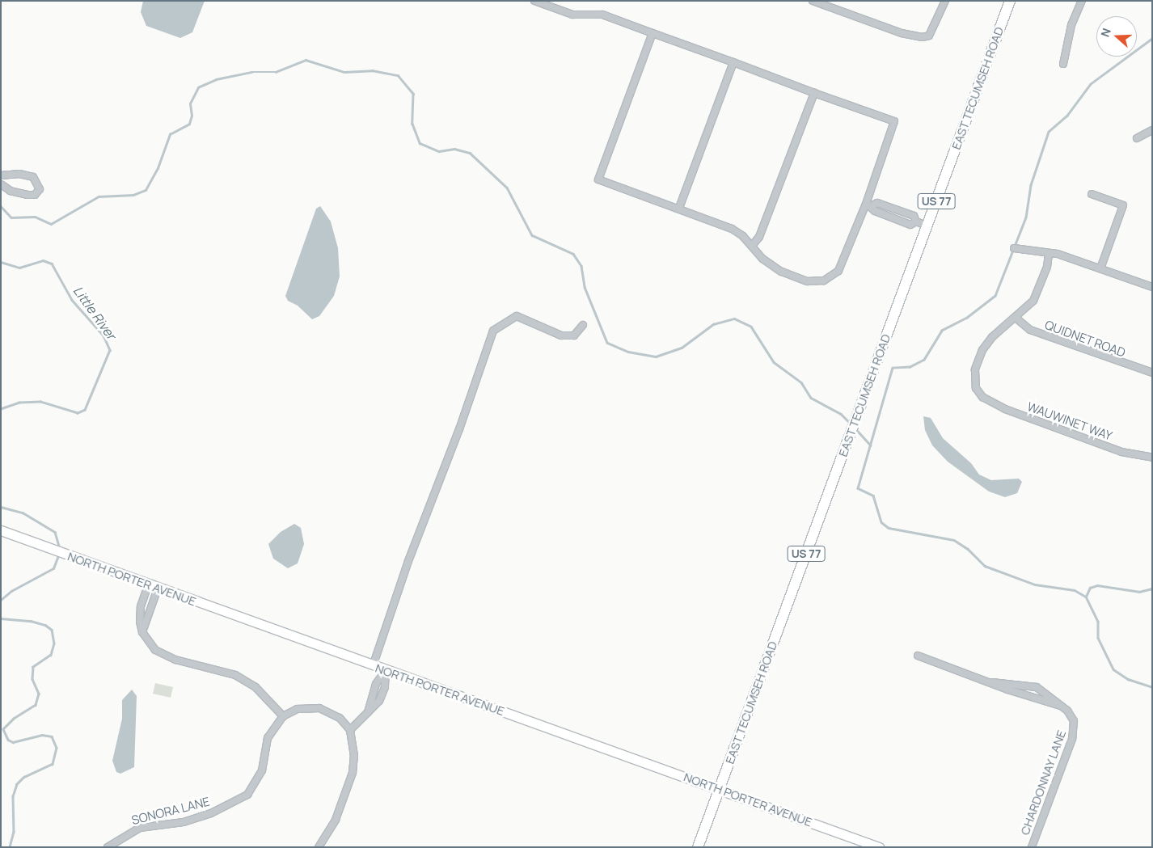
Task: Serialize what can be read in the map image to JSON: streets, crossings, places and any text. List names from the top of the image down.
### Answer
{
  "streets": {
    "main road": ["EAST TECUMSEH ROAD", "US 77"],
    "street": [
      "QUIDNET ROAD",
      "WAUWINET WAY",
      "NORTH PORTER AVENUE",
      "CHARDONNAY LANE",
      "SONORA LANE"
    ]
  },
  "crossings": [
    ["EAST TECUMSEH ROAD", "US 77"],
    ["EAST TECUMSEH ROAD", "NORTH PORTER AVENUE"],
    ["US 77", "NORTH PORTER AVENUE"],
    ["QUIDNET ROAD", "WAUWINET WAY"]
  ],
  "water": ["Little River"],
  "north": "left"
}
